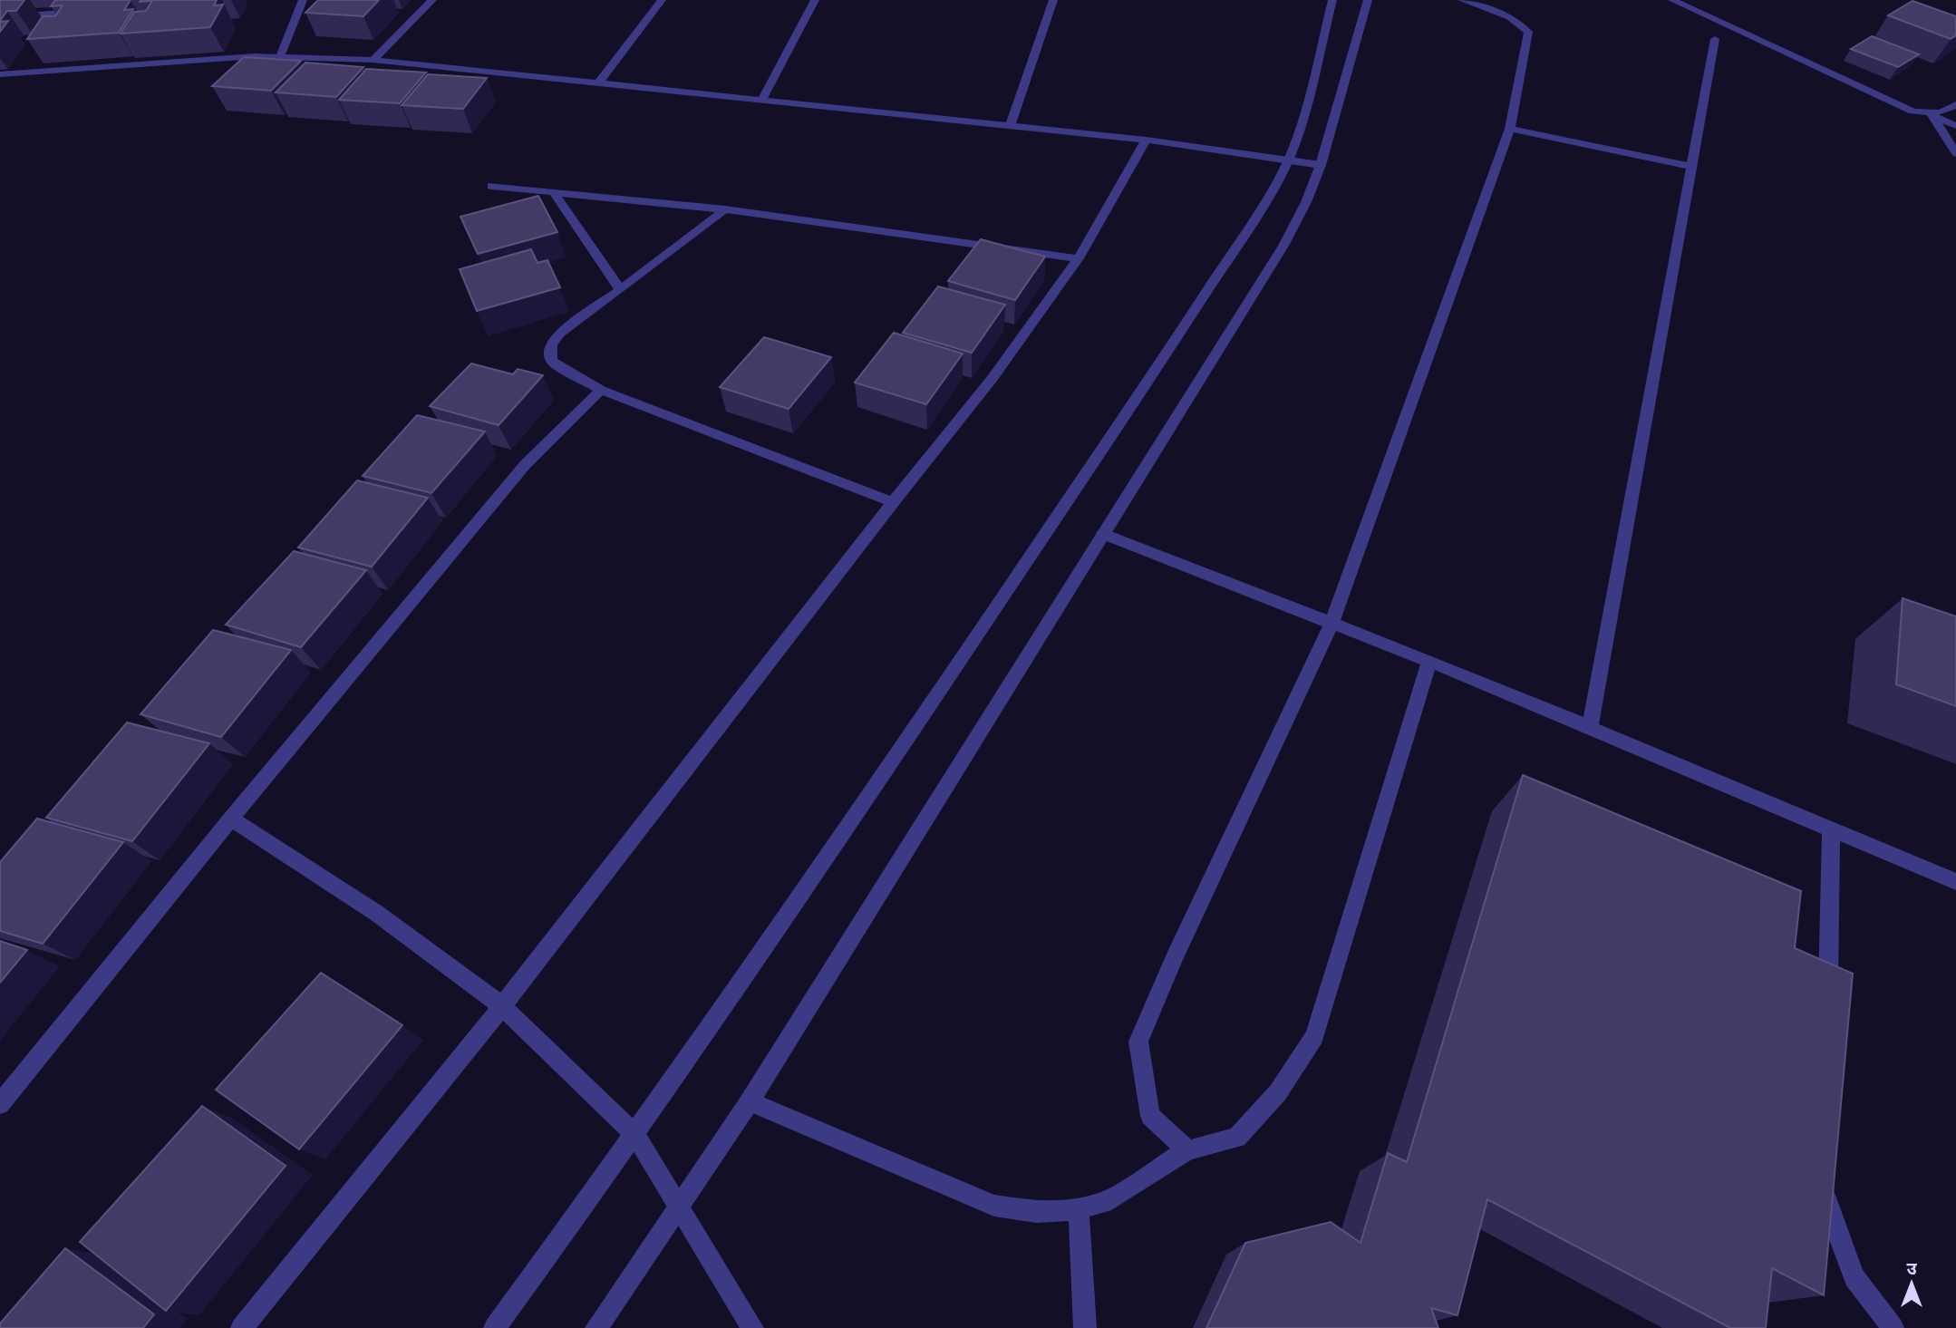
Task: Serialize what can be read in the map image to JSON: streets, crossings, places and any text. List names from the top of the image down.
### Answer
{
  "north": "top"
}
